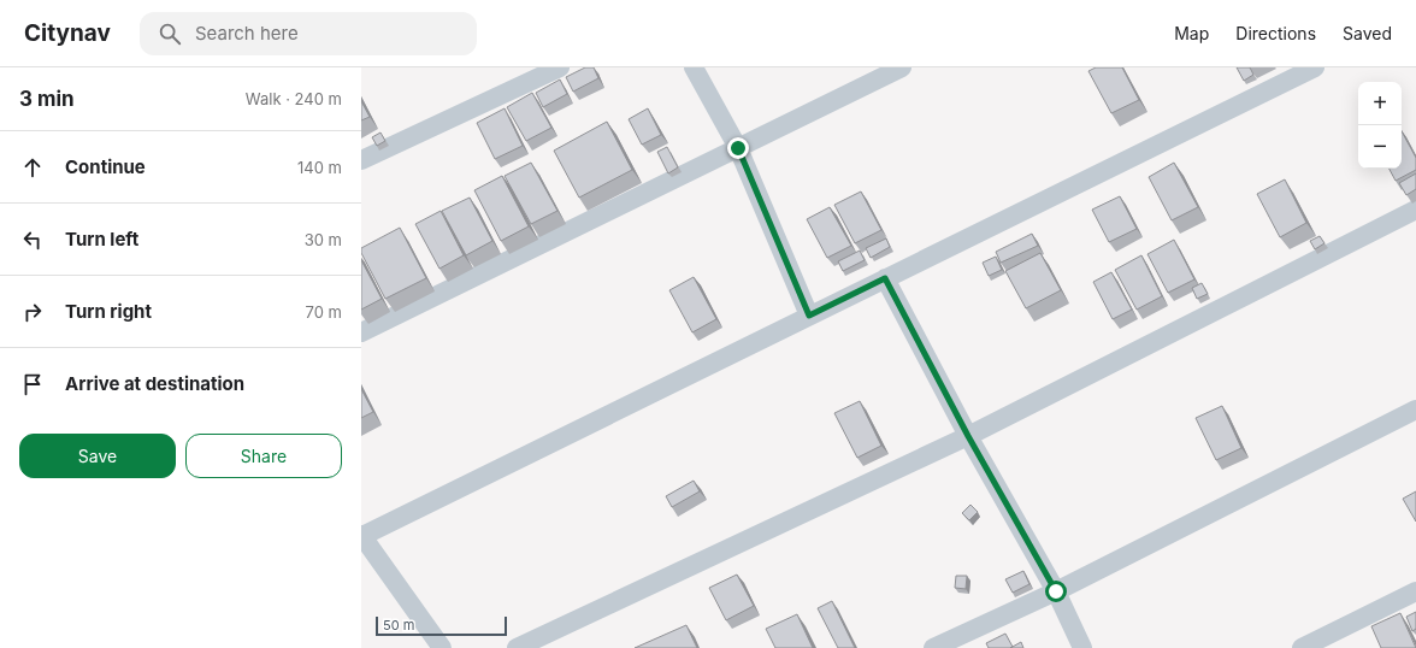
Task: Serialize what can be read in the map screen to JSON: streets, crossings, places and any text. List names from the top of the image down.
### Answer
{
  "scale_bar": "50 m",
  "page": {
    "header": "Citynav",
    "search": "Search here",
    "nav": ["Map", "Directions", "Saved"],
    "heading": ["3 min", "Walk · 240 m"],
    "map_buttons": ["+", "−"],
    "list": [
      ["Continue", "140 m"],
      ["Turn left", "30 m"],
      ["Turn right", "70 m"],
      "Arrive at destination"
    ],
    "buttons": ["Save", "Share"],
    "scale": "50 m"
  }
}
